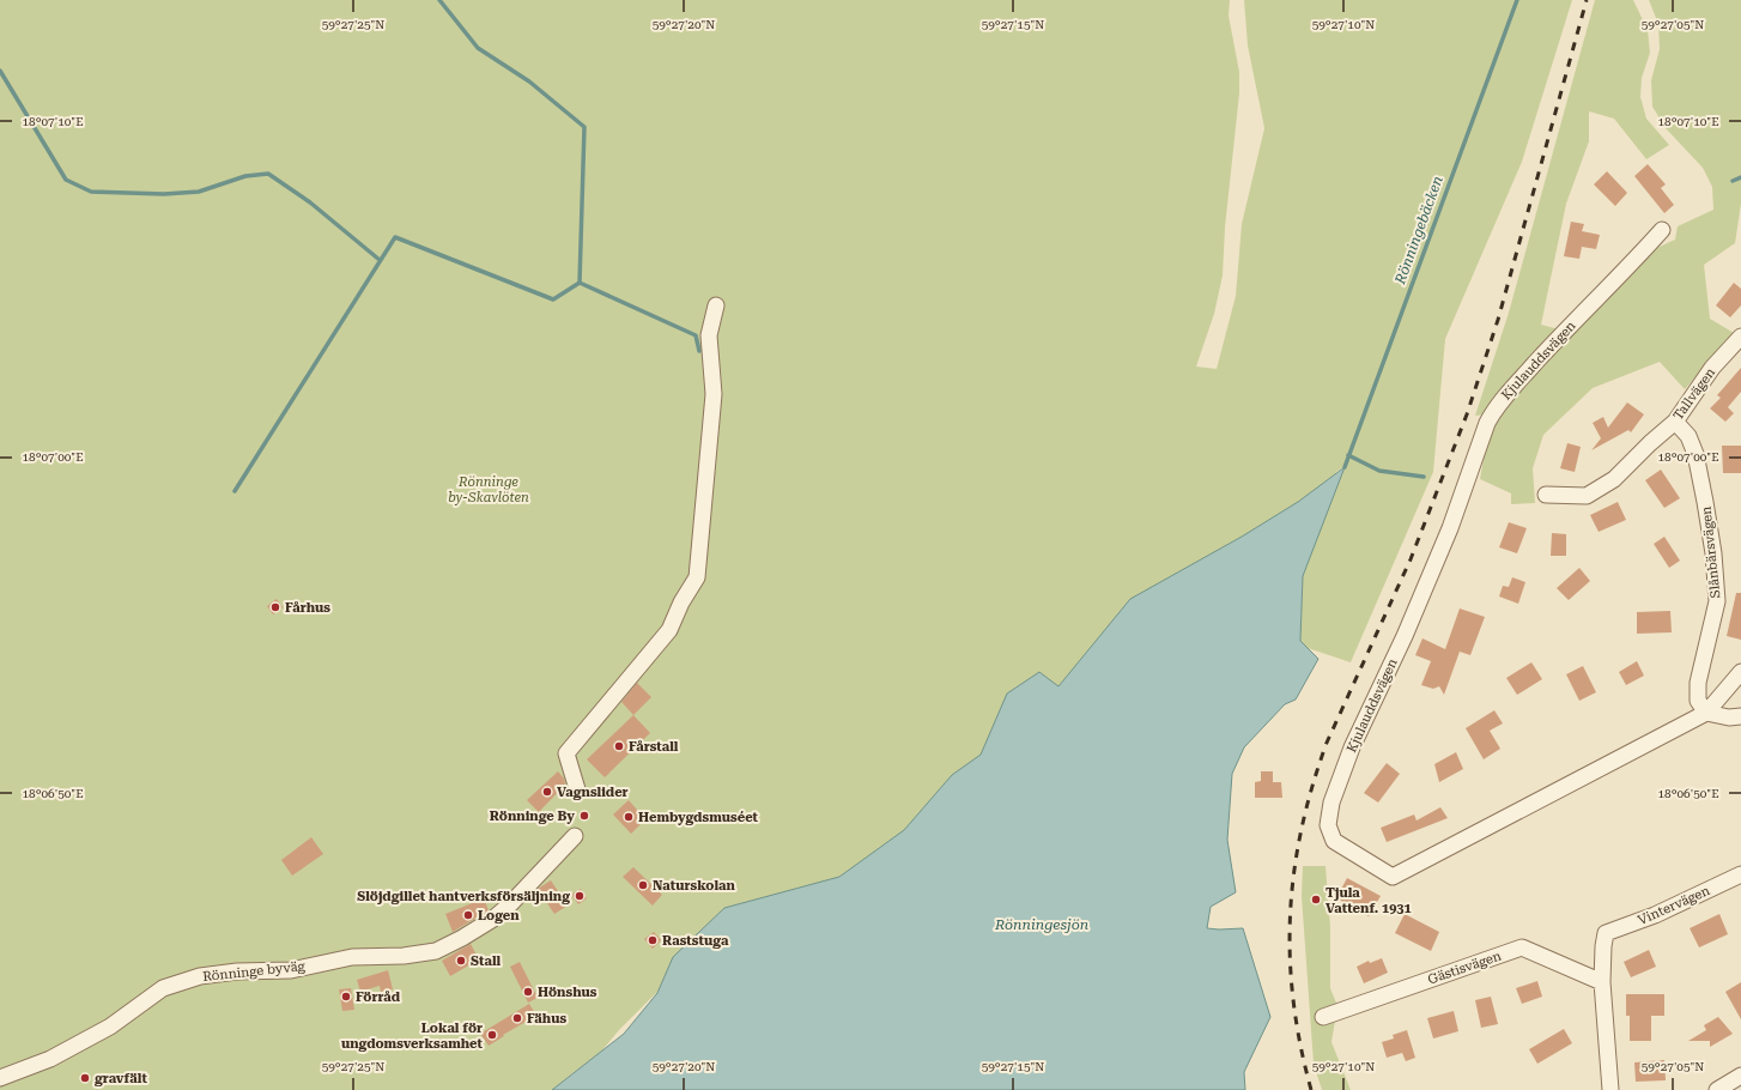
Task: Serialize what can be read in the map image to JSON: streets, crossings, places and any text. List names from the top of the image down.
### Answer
{
  "streets": {
    "street": [
      "Kjulauddsvägen",
      "Tallvägen",
      "Slånbärsvägen",
      "Vintervägen",
      "Gästisvägen",
      "Rönninge byväg"
    ]
  },
  "crossings": [
    ["Kjulauddsvägen", "Slånbärsvägen"],
    ["Tallvägen", "Slånbärsvägen"],
    ["Vintervägen", "Gästisvägen"]
  ],
  "water": ["Rönningebäcken", "Rönningesjön"],
  "parks": ["Rönninge by-Skavlöten"],
  "places": [
    "Fårhus",
    "Fårstall",
    "Vagnslider",
    "Rönninge By",
    "Hembygdsmuséet",
    "Naturskolan",
    "Slöjdgillet hantverksförsäljning",
    "Tjula Vattenf. 1931",
    "Logen",
    "Raststuga",
    "Stall",
    "Hönshus",
    "Förråd",
    "Fähus",
    "Lokal för ungdomsverksamhet",
    "gravfält"
  ],
  "coordinates": [
    "59°27'25\"N",
    "59°27'20\"N",
    "59°27'15\"N",
    "59°27'10\"N",
    "59°27'05\"N",
    "18°07'10\"E",
    "18°07'00\"E",
    "18°06'50\"E"
  ]
}
